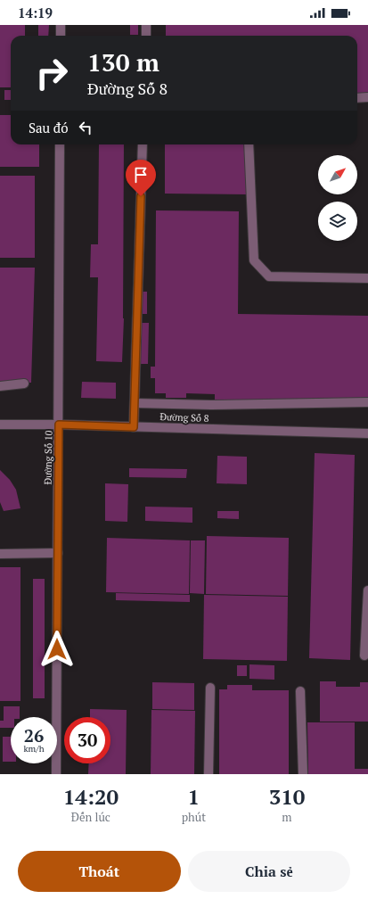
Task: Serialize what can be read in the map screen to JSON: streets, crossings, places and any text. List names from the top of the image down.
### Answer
{
  "streets": {
    "street": ["Đường Số 8", "Đường Số 10"]
  },
  "crossings": [
    ["Đường Số 8", "Đường Số 10"]
  ],
  "north": "top right",
  "page": {
    "status": "14:19",
    "turn": ["130 m", "Đường Số 8"],
    "then": "Sau đó",
    "speed": "26 km/h",
    "limit": "30",
    "eta": [
      "14:20",
      "Đến lúc",
      "1",
      "phút",
      "310",
      "m"
    ],
    "buttons": ["Thoát", "Chia sẻ"]
  }
}
